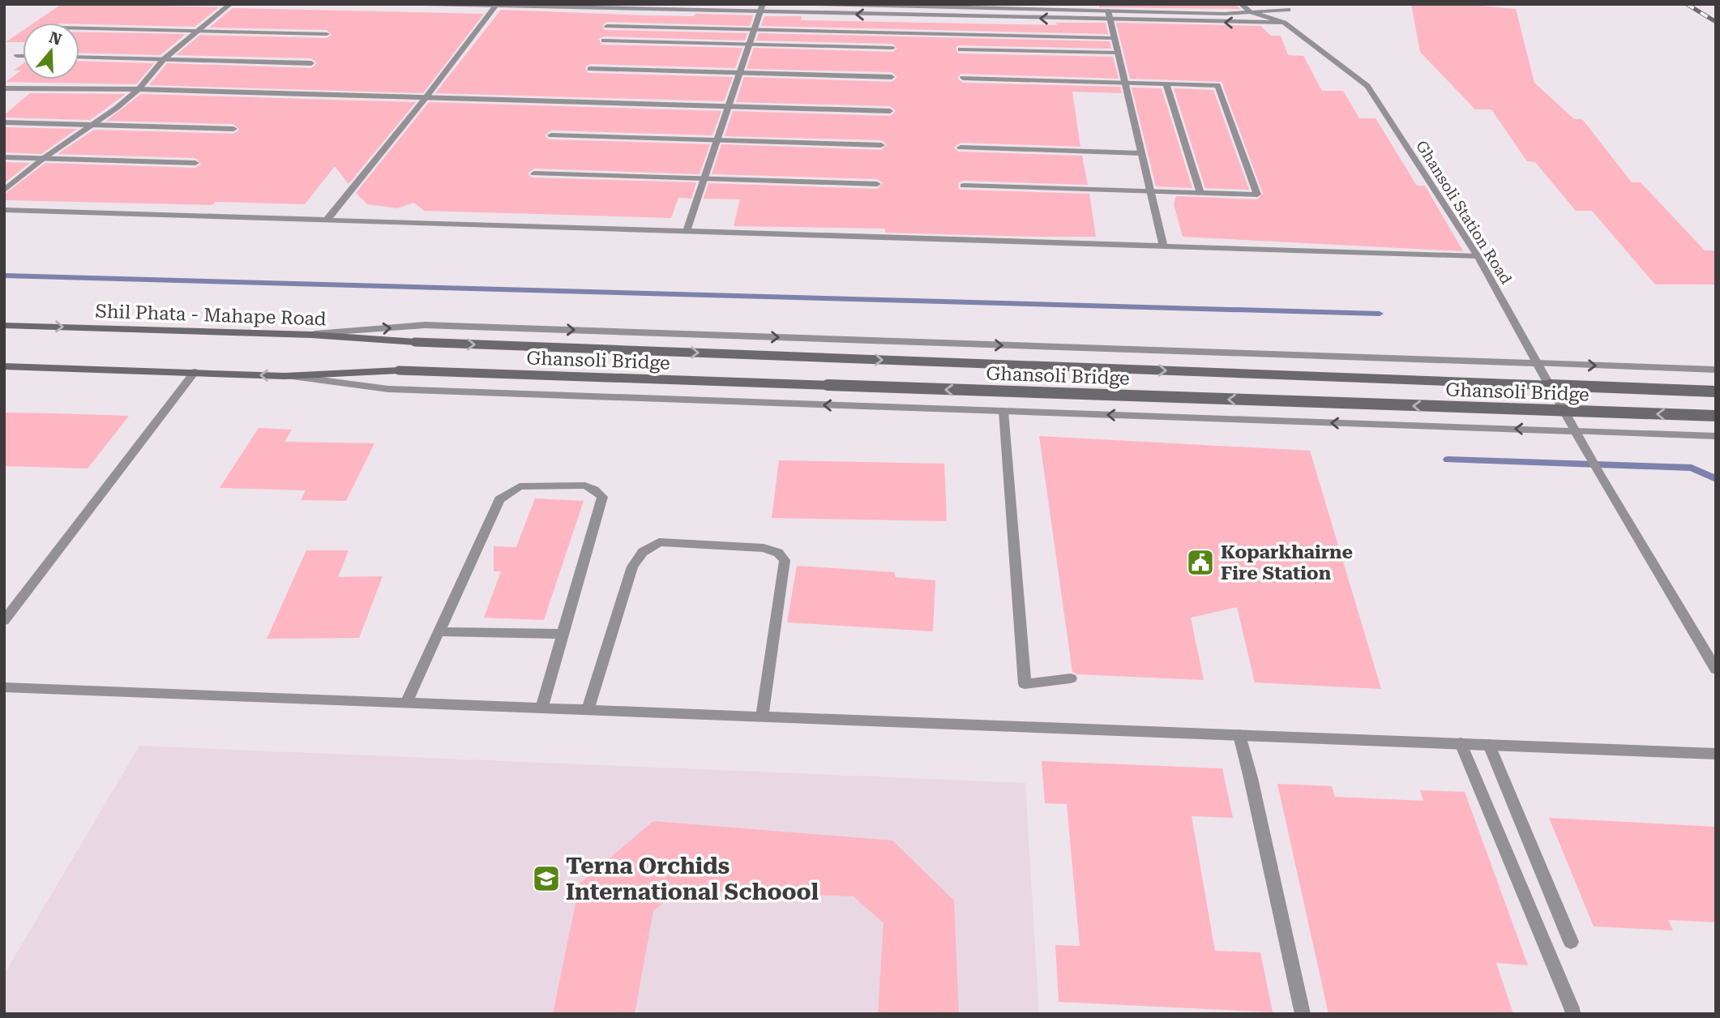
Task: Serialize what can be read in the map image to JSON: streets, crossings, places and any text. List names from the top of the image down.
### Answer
{
  "streets": {
    "main road": ["Shil Phata - Mahape Road", "Ghansoli Bridge"],
    "street": ["Ghansoli Station Road"]
  },
  "crossings": [
    ["Shil Phata - Mahape Road", "Ghansoli Bridge"]
  ],
  "places": {
    "public building": ["Koparkhairne Fire Station"],
    "school or university": ["Terna Orchids International Schoool"]
  },
  "north": "top"
}
